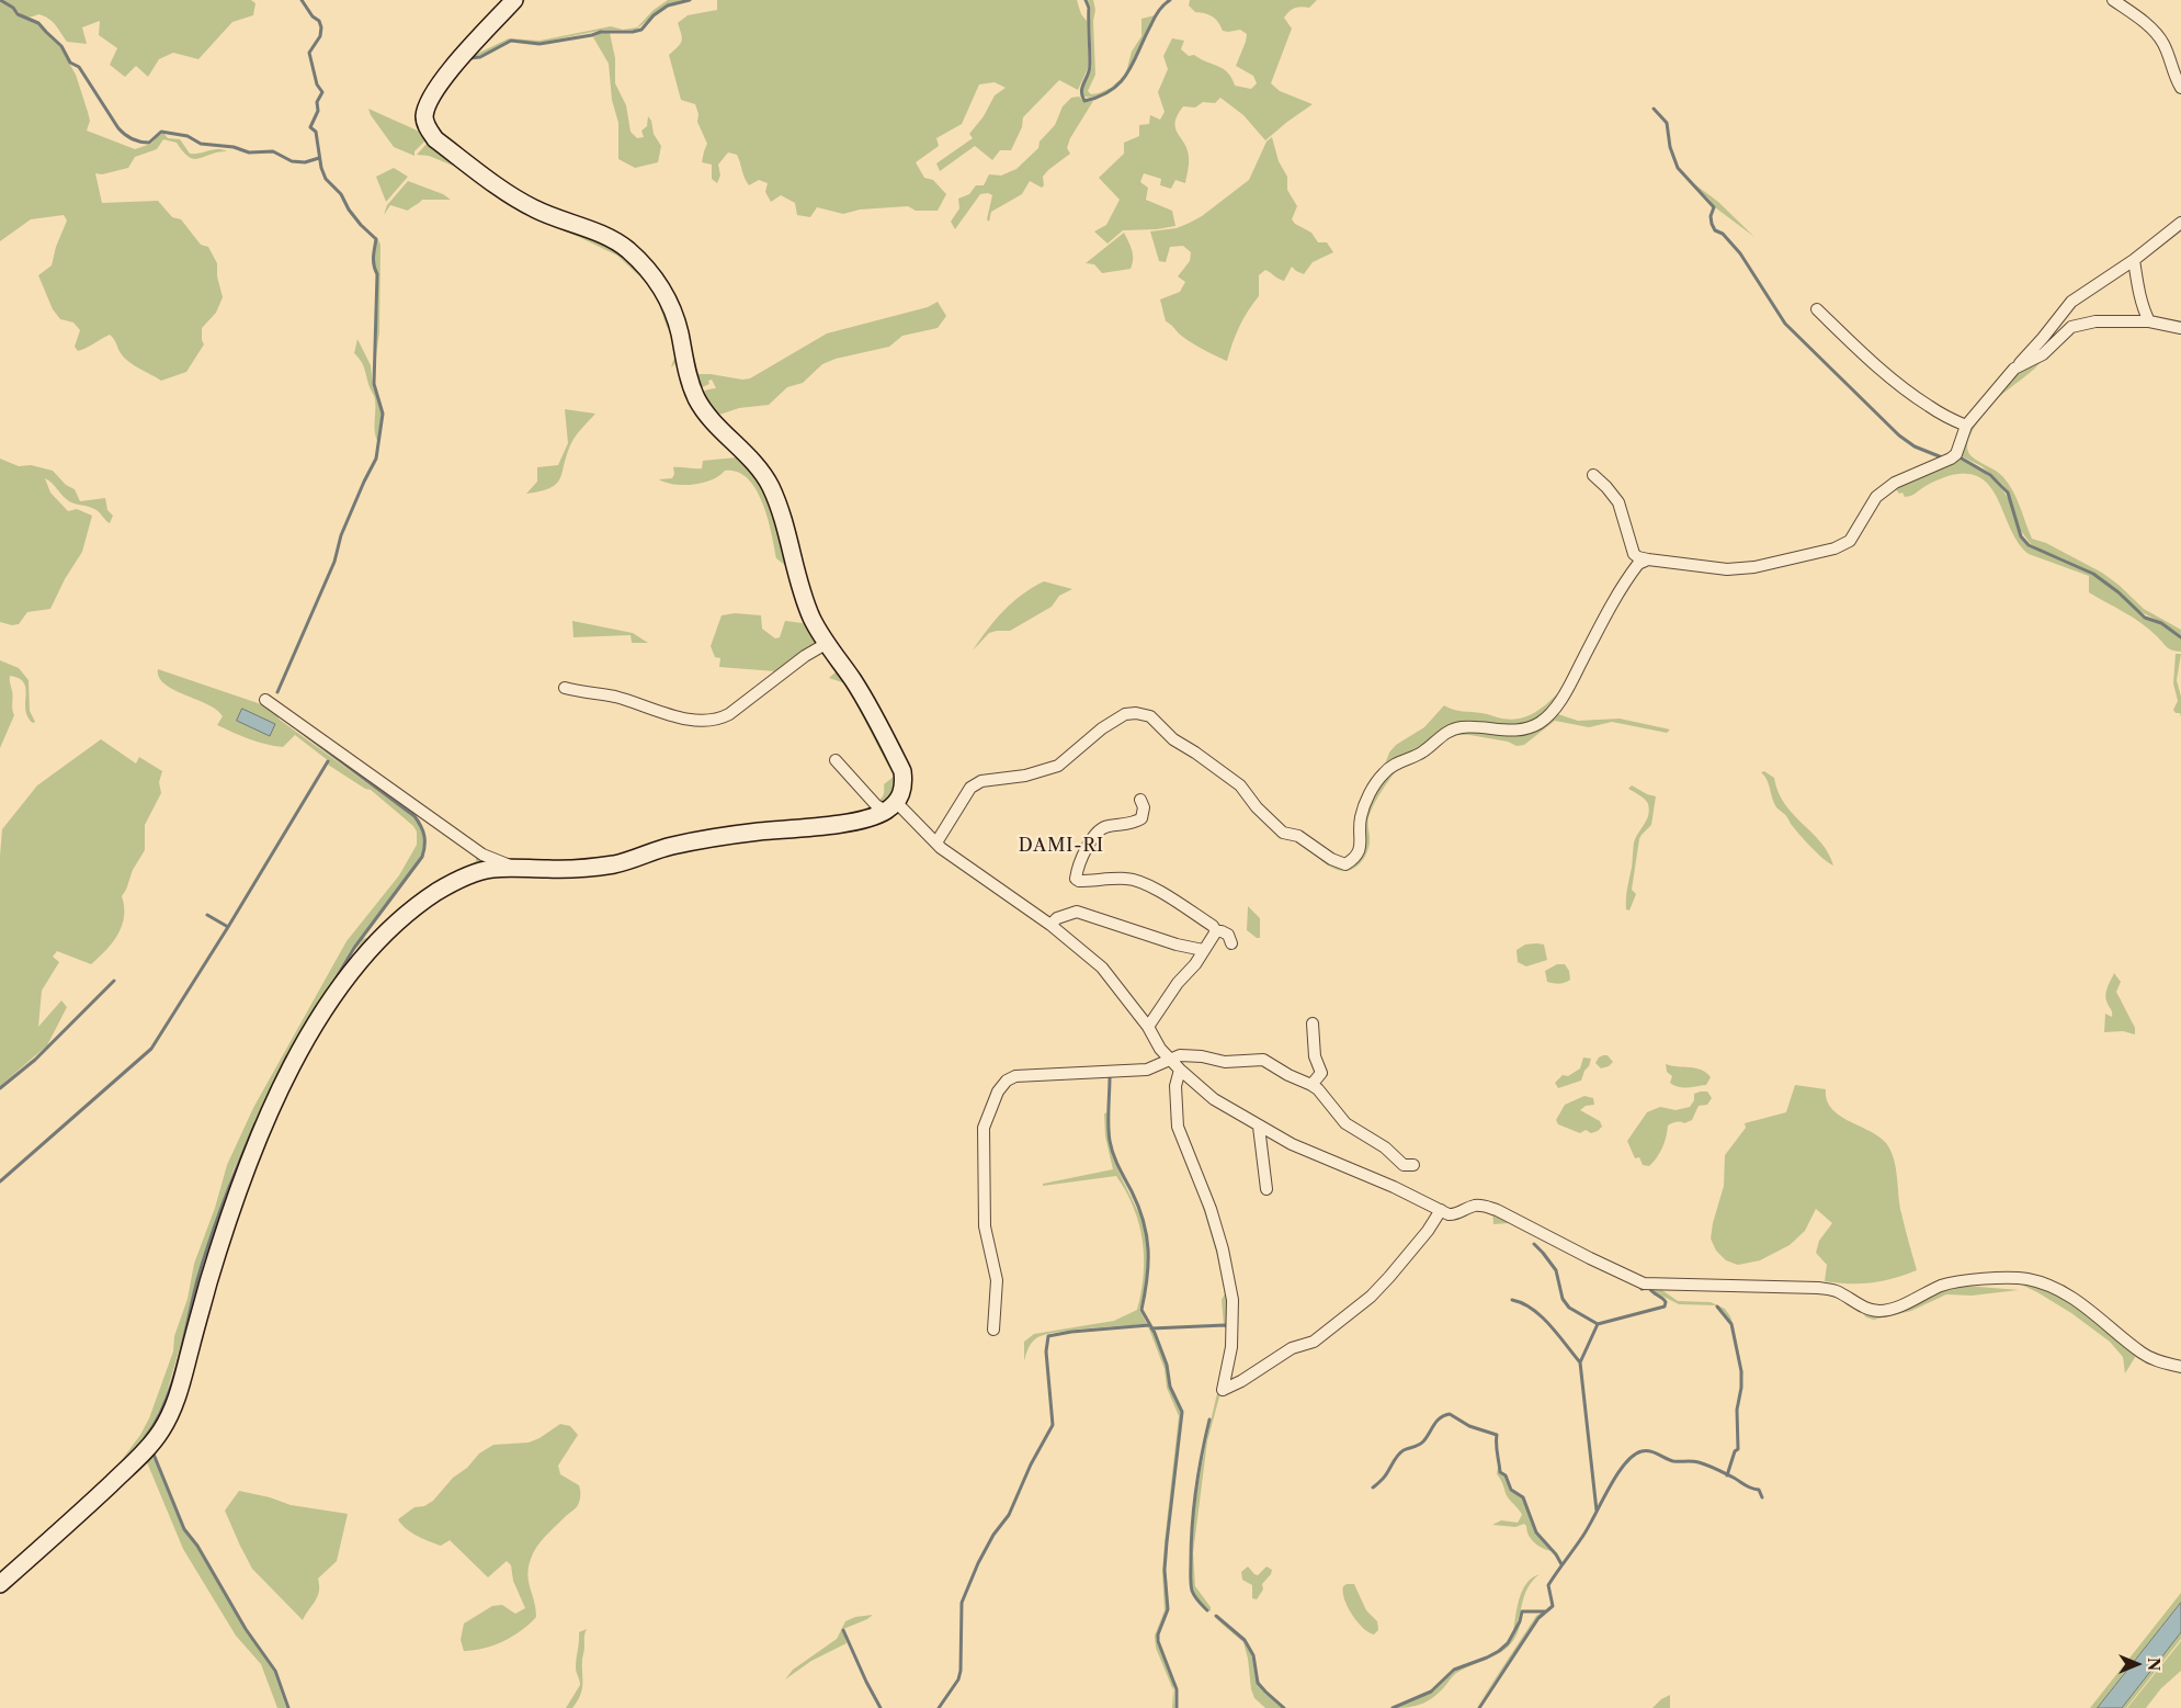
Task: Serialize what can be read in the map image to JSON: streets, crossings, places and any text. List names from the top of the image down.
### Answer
{
  "districts": ["DAMI-RI"],
  "north": "right"
}
